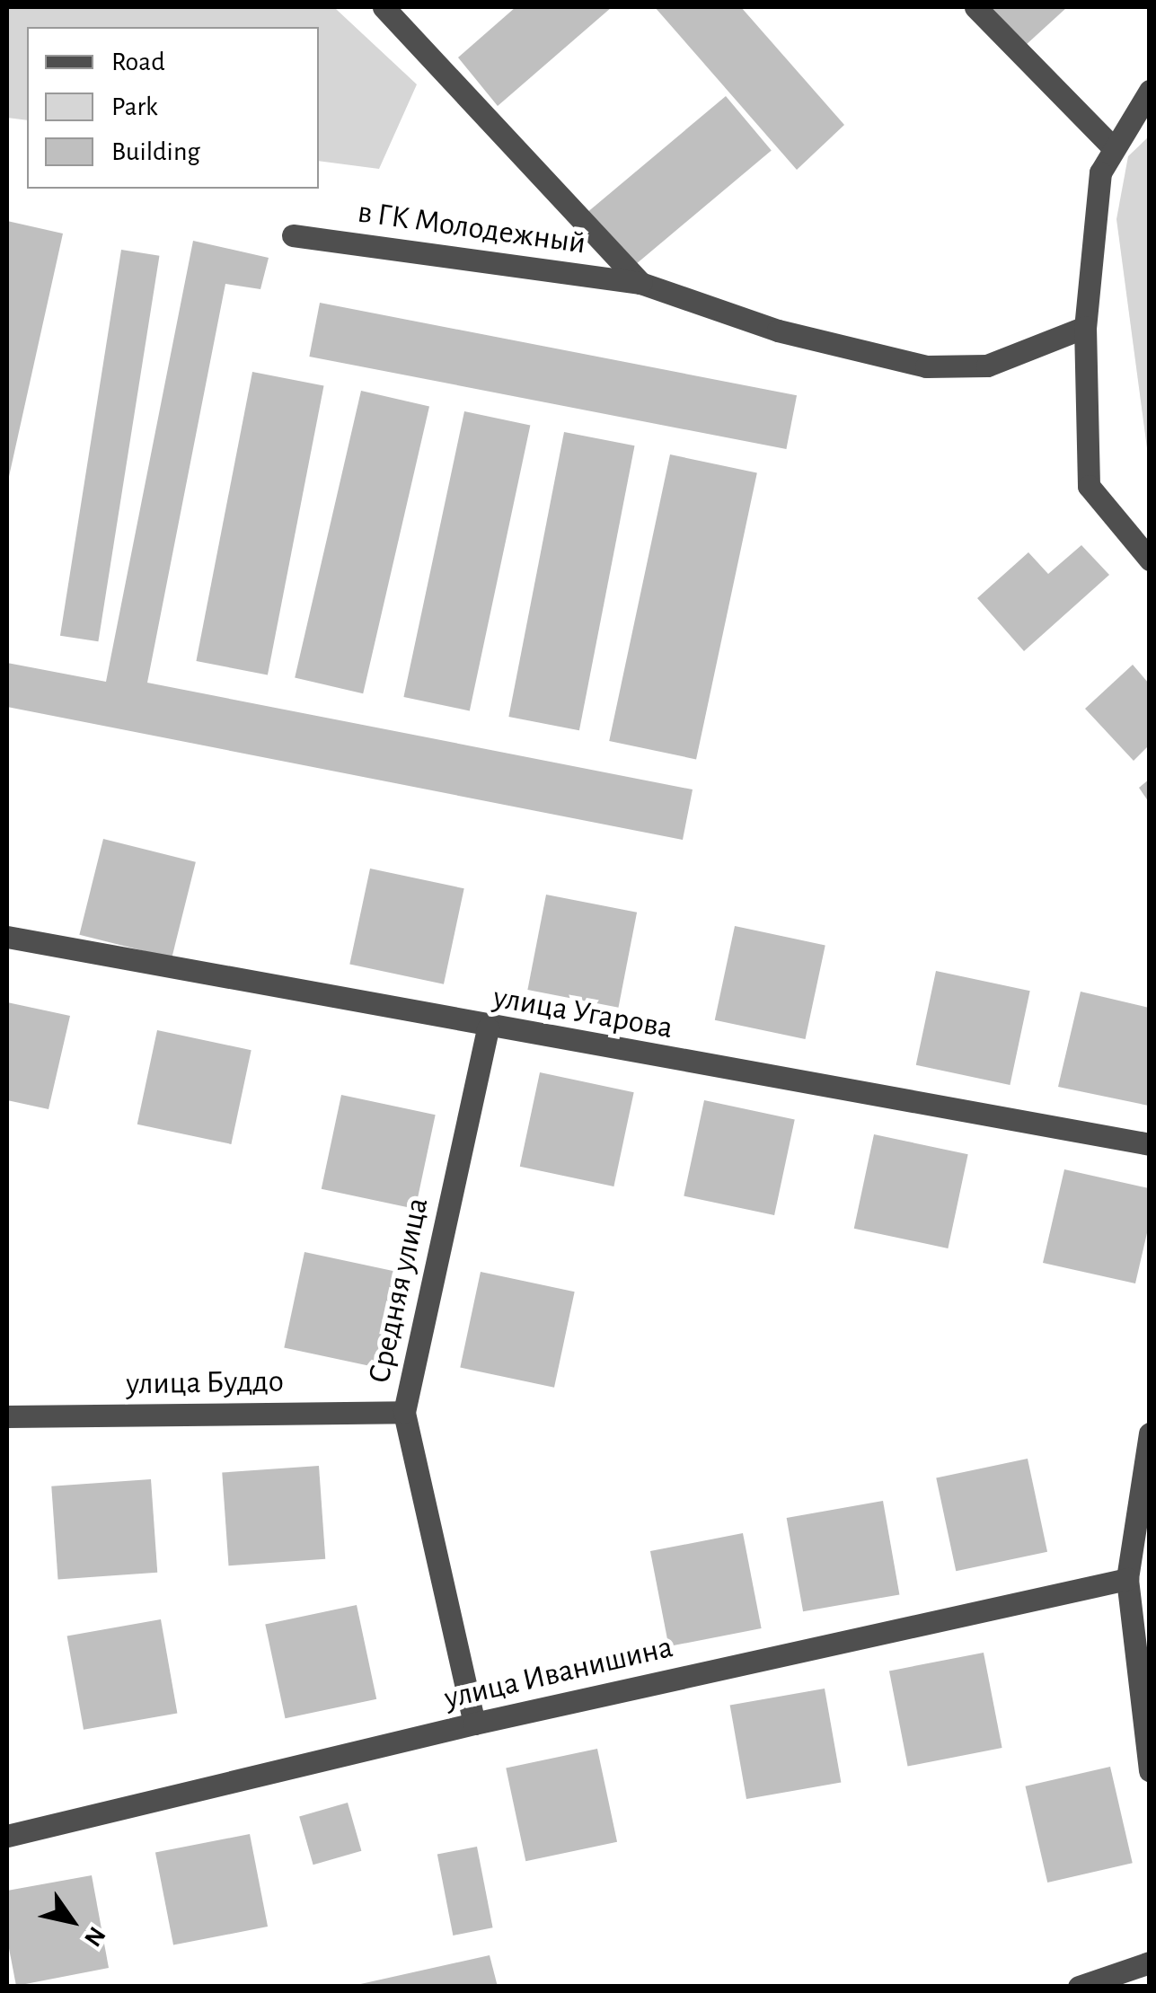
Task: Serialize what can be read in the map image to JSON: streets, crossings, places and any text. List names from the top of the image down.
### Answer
{
  "streets": {
    "street": [
      "в ГК Молодежный",
      "улица Угарова",
      "Средняя улица",
      "улица Буддо",
      "улица Иванишина"
    ]
  },
  "crossings": [
    ["улица Угарова", "Средняя улица"],
    ["Средняя улица", "улица Буддо"],
    ["Средняя улица", "улица Иванишина"]
  ],
  "legend": ["Road", "Park", "Building"],
  "north": "bottom right"
}
